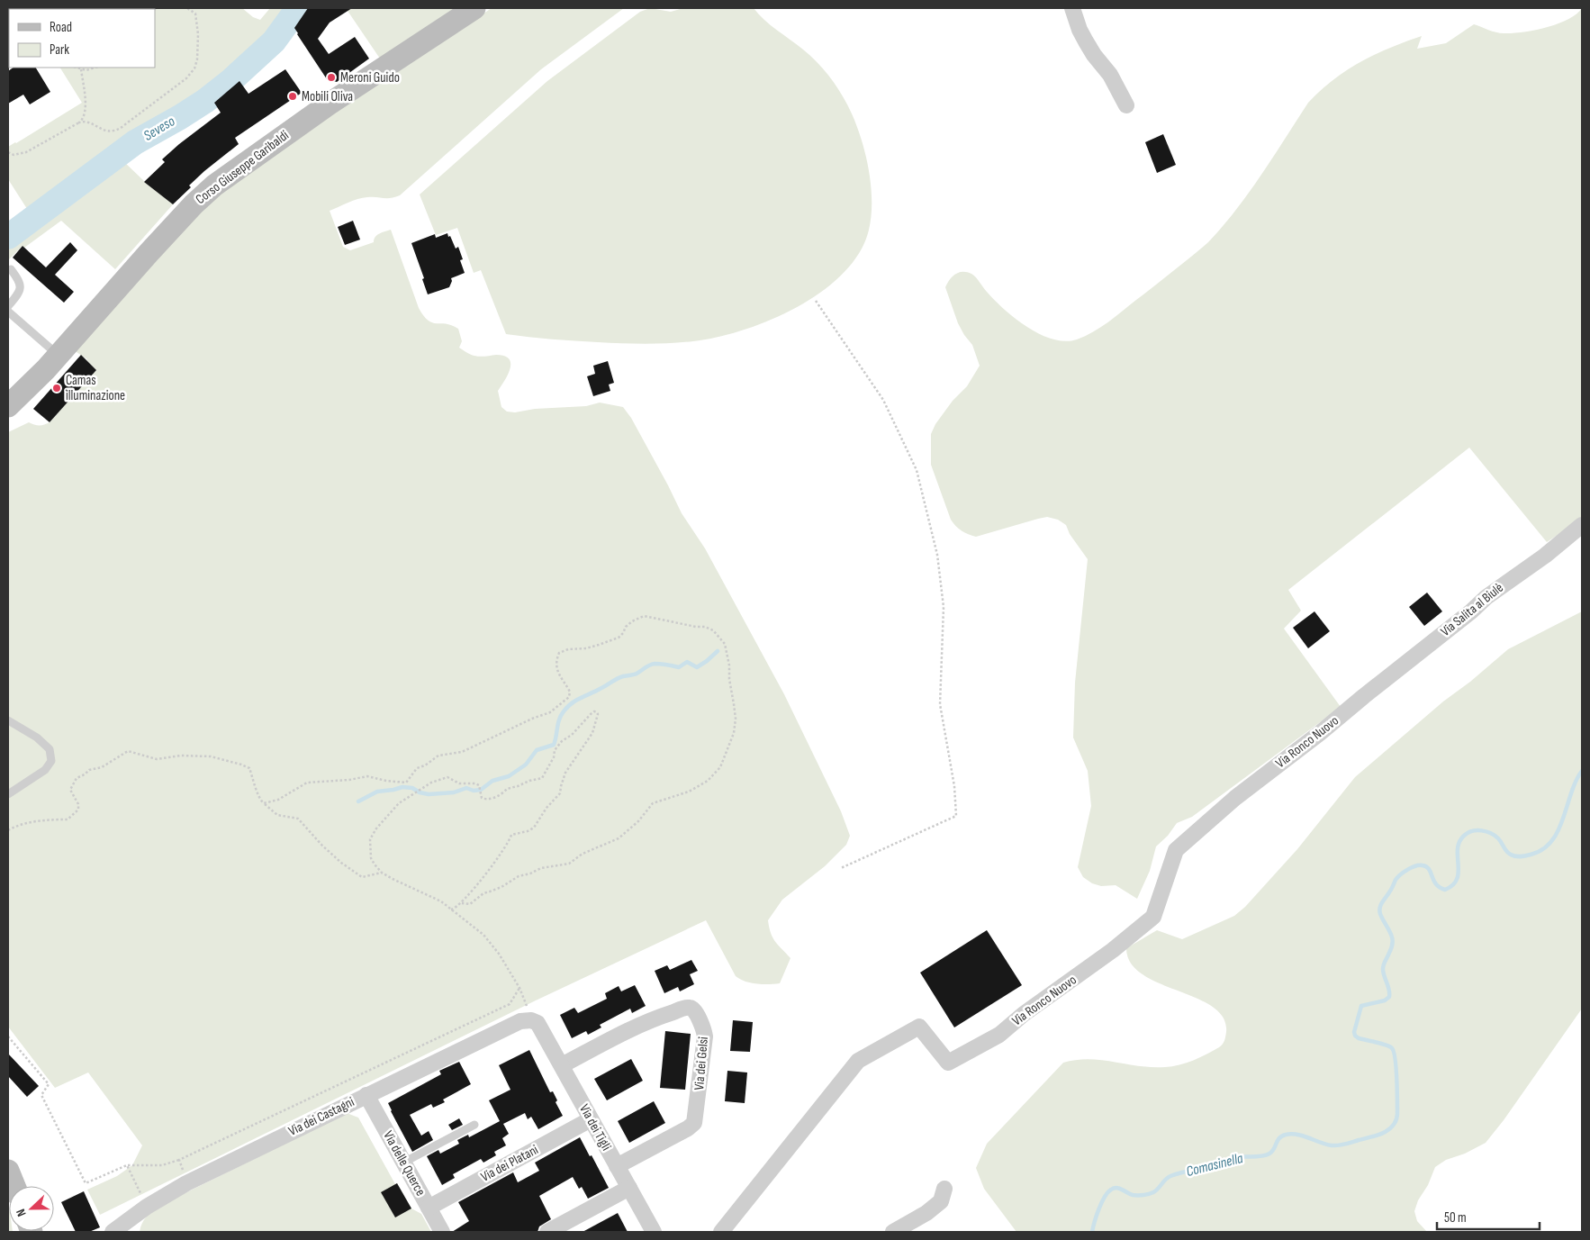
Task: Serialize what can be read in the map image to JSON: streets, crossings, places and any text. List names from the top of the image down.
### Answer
{
  "streets": {
    "main road": ["Corso Giuseppe Garibaldi"],
    "street": [
      "Via Salita al Biulè",
      "Via Ronco Nuovo",
      "Via dei Gelsi",
      "Via dei Castagni",
      "Via dei Tigli",
      "Via delle Querce",
      "Via dei Platani"
    ]
  },
  "crossings": [
    ["Via Salita al Biulè", "Via Ronco Nuovo"],
    ["Via dei Gelsi", "Via dei Tigli"],
    ["Via dei Castagni", "Via dei Tigli"],
    ["Via dei Castagni", "Via delle Querce"],
    ["Via dei Tigli", "Via dei Platani"],
    ["Via delle Querce", "Via dei Platani"]
  ],
  "water": ["Seveso", "Comasinella"],
  "places": ["Meroni Guido", "Mobili Oliva", "Camas illuminazione"],
  "legend": ["Road", "Park"],
  "scale_bar": "50 m",
  "north": "left"
}
